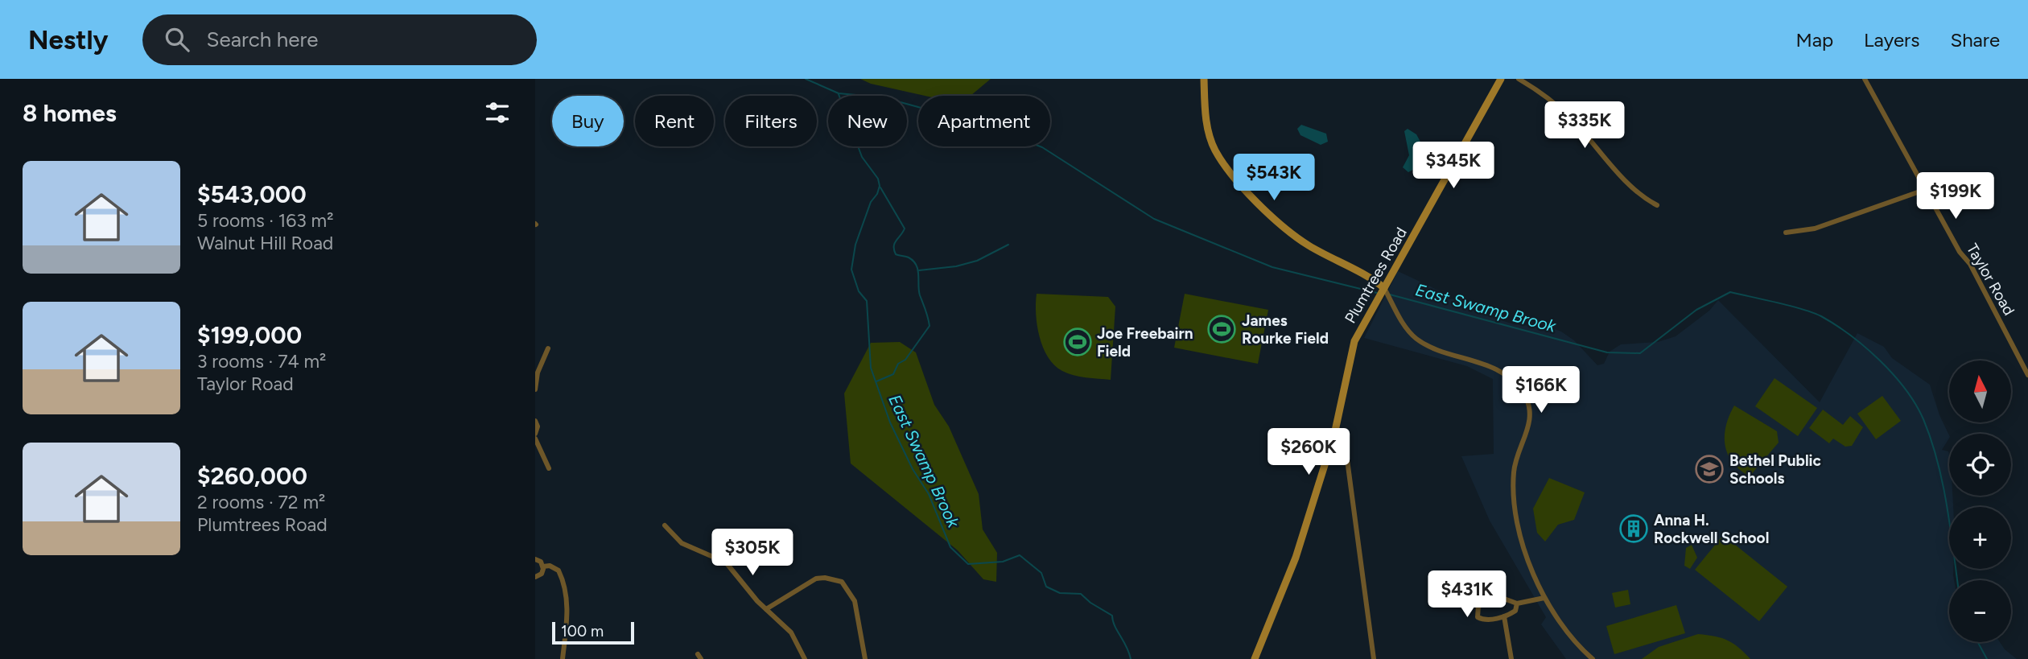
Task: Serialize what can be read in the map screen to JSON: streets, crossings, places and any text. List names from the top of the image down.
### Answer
{
  "streets": {
    "main road": ["Plumtrees Road"],
    "street": ["Taylor Road"]
  },
  "water": ["East Swamp Brook"],
  "places": {
    "sports": ["James Rourke Field", "Joe Freebairn Field"],
    "school or university": ["Bethel Public Schools"],
    "building": ["Anna H. Rockwell School"]
  },
  "scale_bar": "100 m",
  "north": "top",
  "page": {
    "header": "Nestly",
    "search": "Search here",
    "nav": ["Map", "Layers", "Share"],
    "heading": "8 homes",
    "chip": [
      "Buy",
      "Rent",
      "Filters",
      "New",
      "Apartment"
    ],
    "price": [
      "$335K",
      "$345K",
      "$543K",
      "$199K",
      "$166K",
      "$260K",
      "$305K",
      "$431K"
    ],
    "list": [
      {
        "name": "$543,000",
        "note": "5 rooms · 163 m² · Walnut Hill Road"
      },
      {
        "name": "$199,000",
        "note": "3 rooms · 74 m² · Taylor Road"
      },
      {
        "name": "$260,000",
        "note": "2 rooms · 72 m² · Plumtrees Road"
      }
    ],
    "map_buttons": ["+", "−"],
    "scale": "100 m"
  }
}
